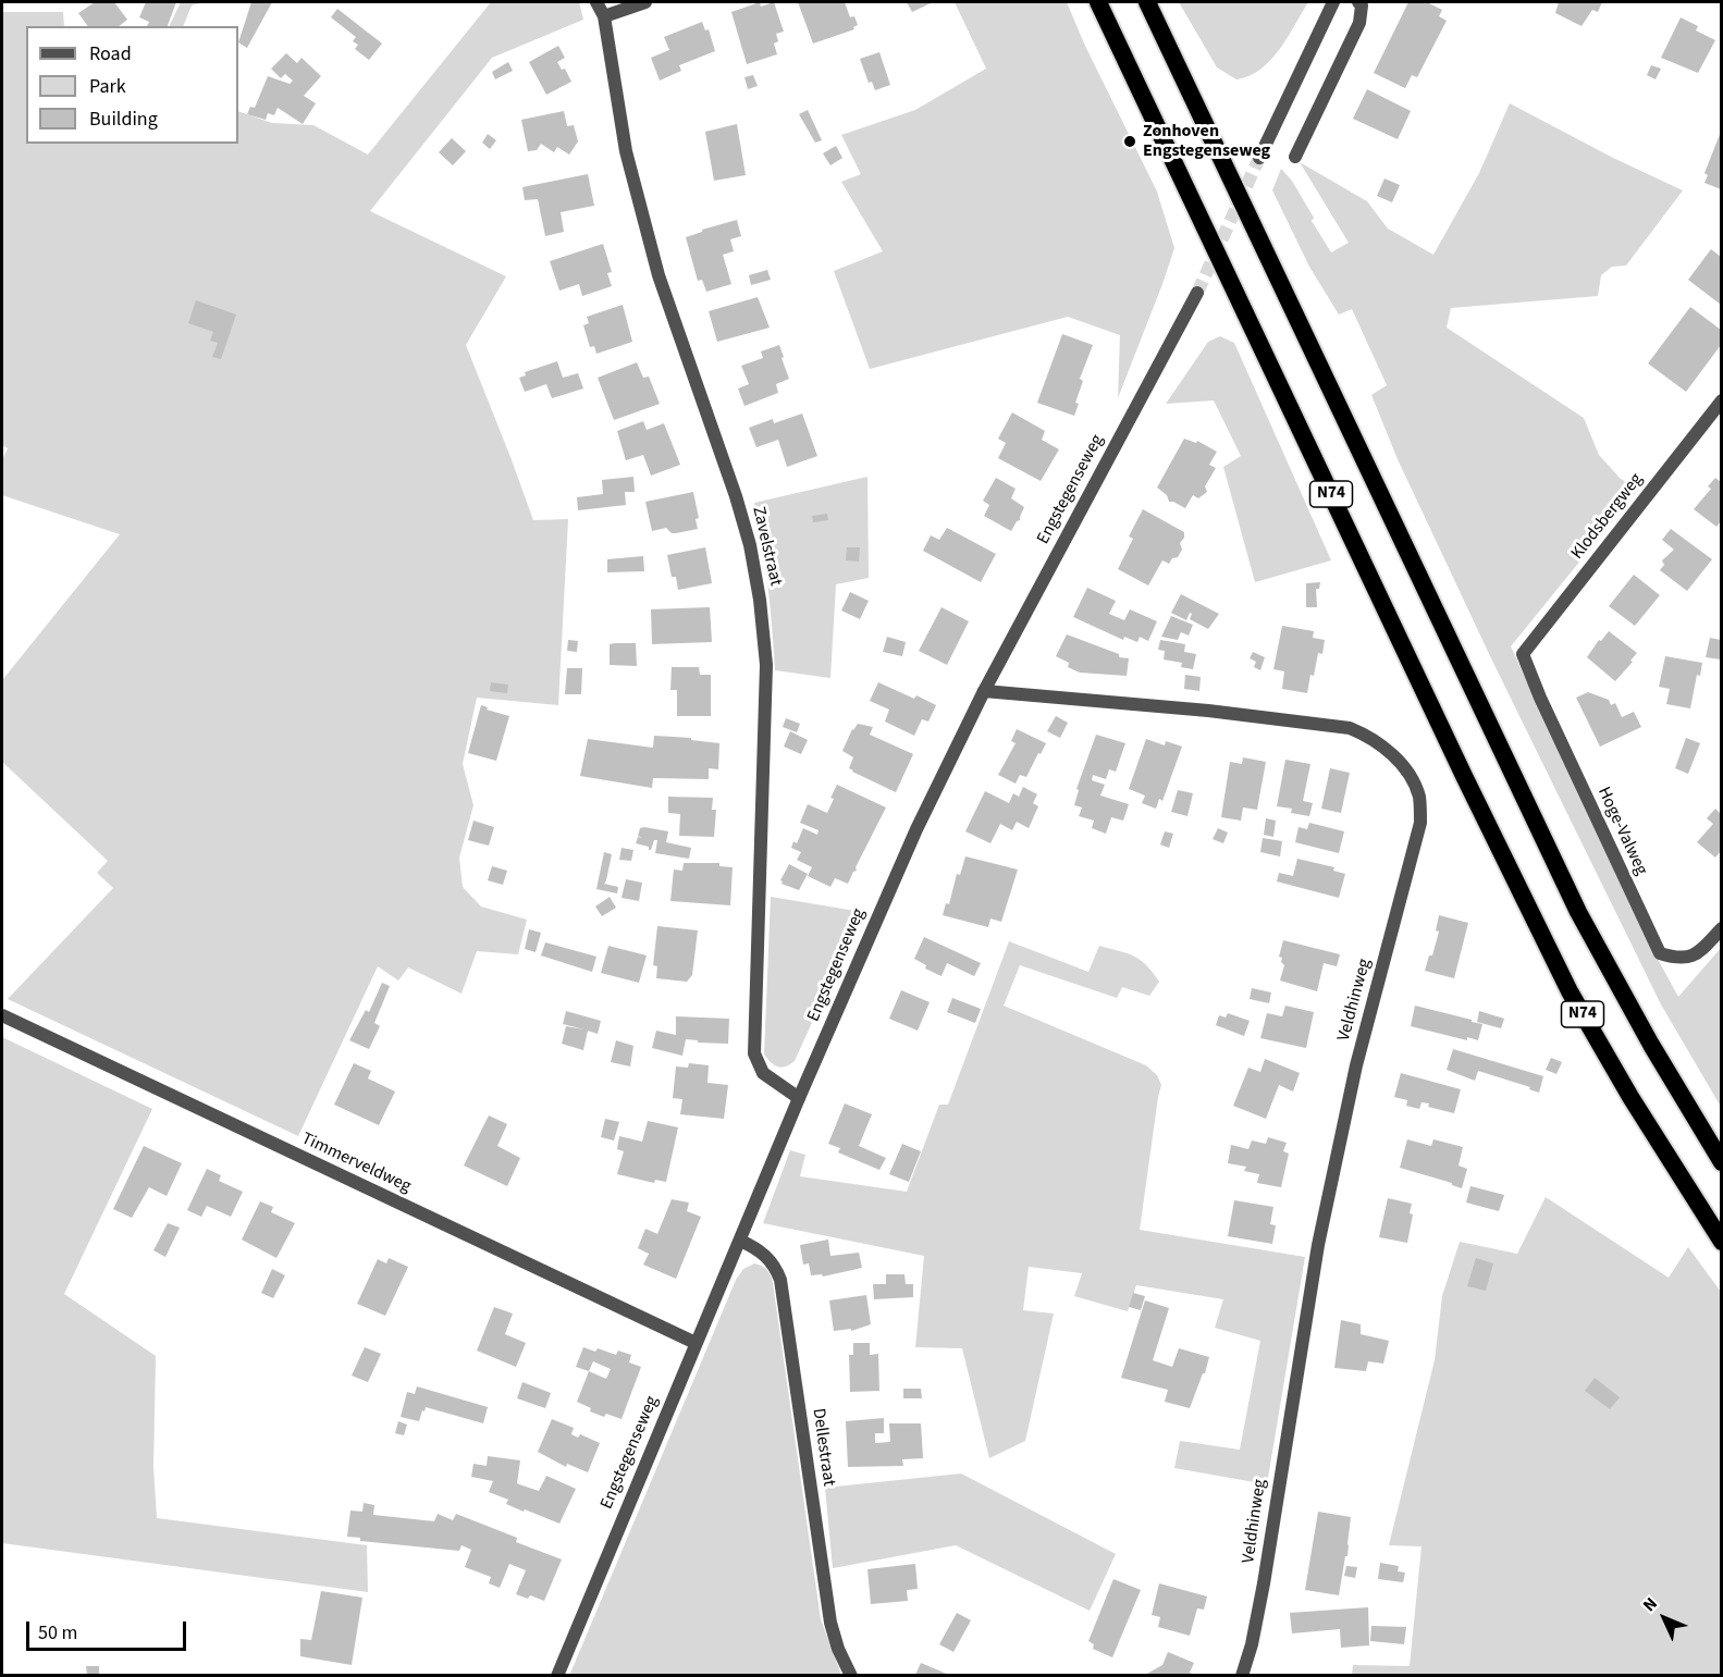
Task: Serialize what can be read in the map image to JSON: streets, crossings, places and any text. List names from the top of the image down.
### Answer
{
  "streets": {
    "highway": ["N74"],
    "street": [
      "Engstegenseweg",
      "Klodsbergweg",
      "Zavelstraat",
      "Hoge-Valweg",
      "Veldhinweg",
      "Timmerveldweg",
      "Dellestraat"
    ]
  },
  "crossings": [
    ["Engstegenseweg", "Zavelstraat"],
    ["Engstegenseweg", "Veldhinweg"],
    ["Engstegenseweg", "Timmerveldweg"],
    ["Engstegenseweg", "Dellestraat"],
    ["Klodsbergweg", "Hoge-Valweg"]
  ],
  "places": ["Zonhoven Engstegenseweg"],
  "legend": ["Road", "Park", "Building"],
  "scale_bar": "50 m",
  "north": "top left"
}
